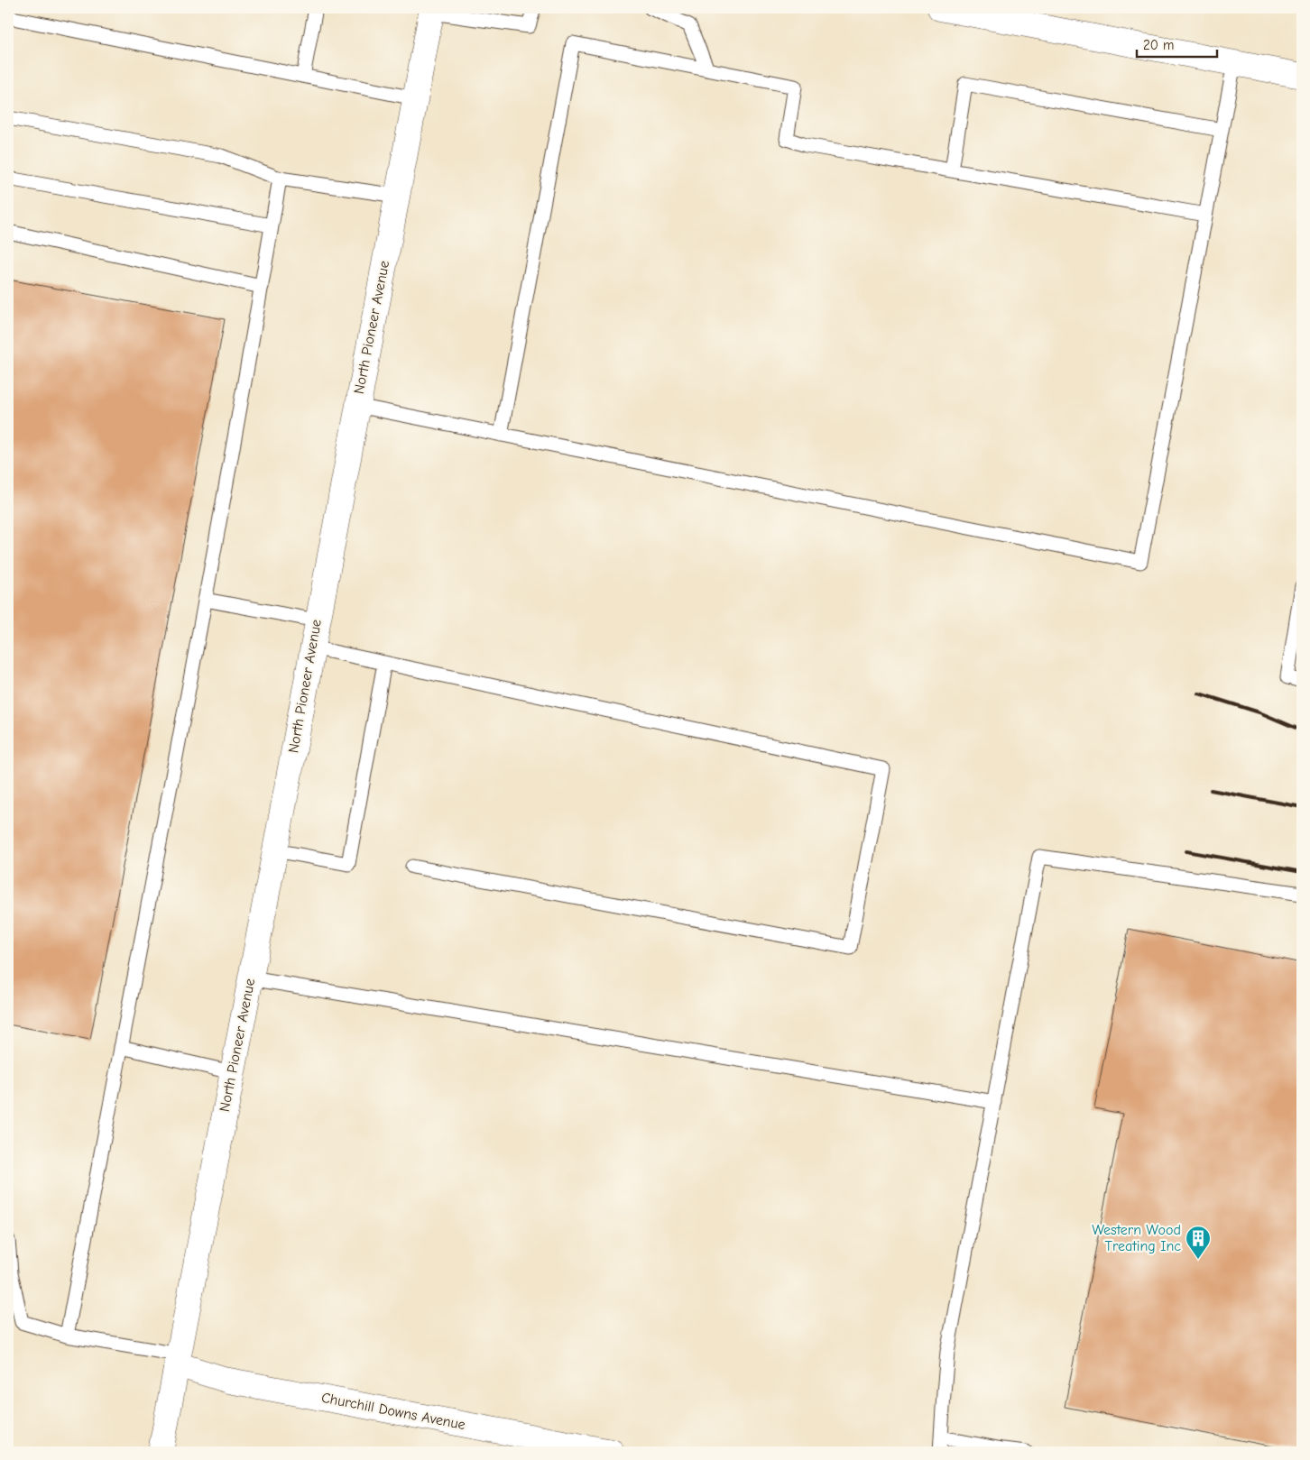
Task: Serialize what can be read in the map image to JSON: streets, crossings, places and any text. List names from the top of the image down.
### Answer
{
  "streets": {
    "street": ["North Pioneer Avenue", "Churchill Downs Avenue"]
  },
  "crossings": [
    ["North Pioneer Avenue", "Churchill Downs Avenue"]
  ],
  "places": {
    "building": ["Western Wood Treating Inc"]
  },
  "scale_bar": "20 m"
}
